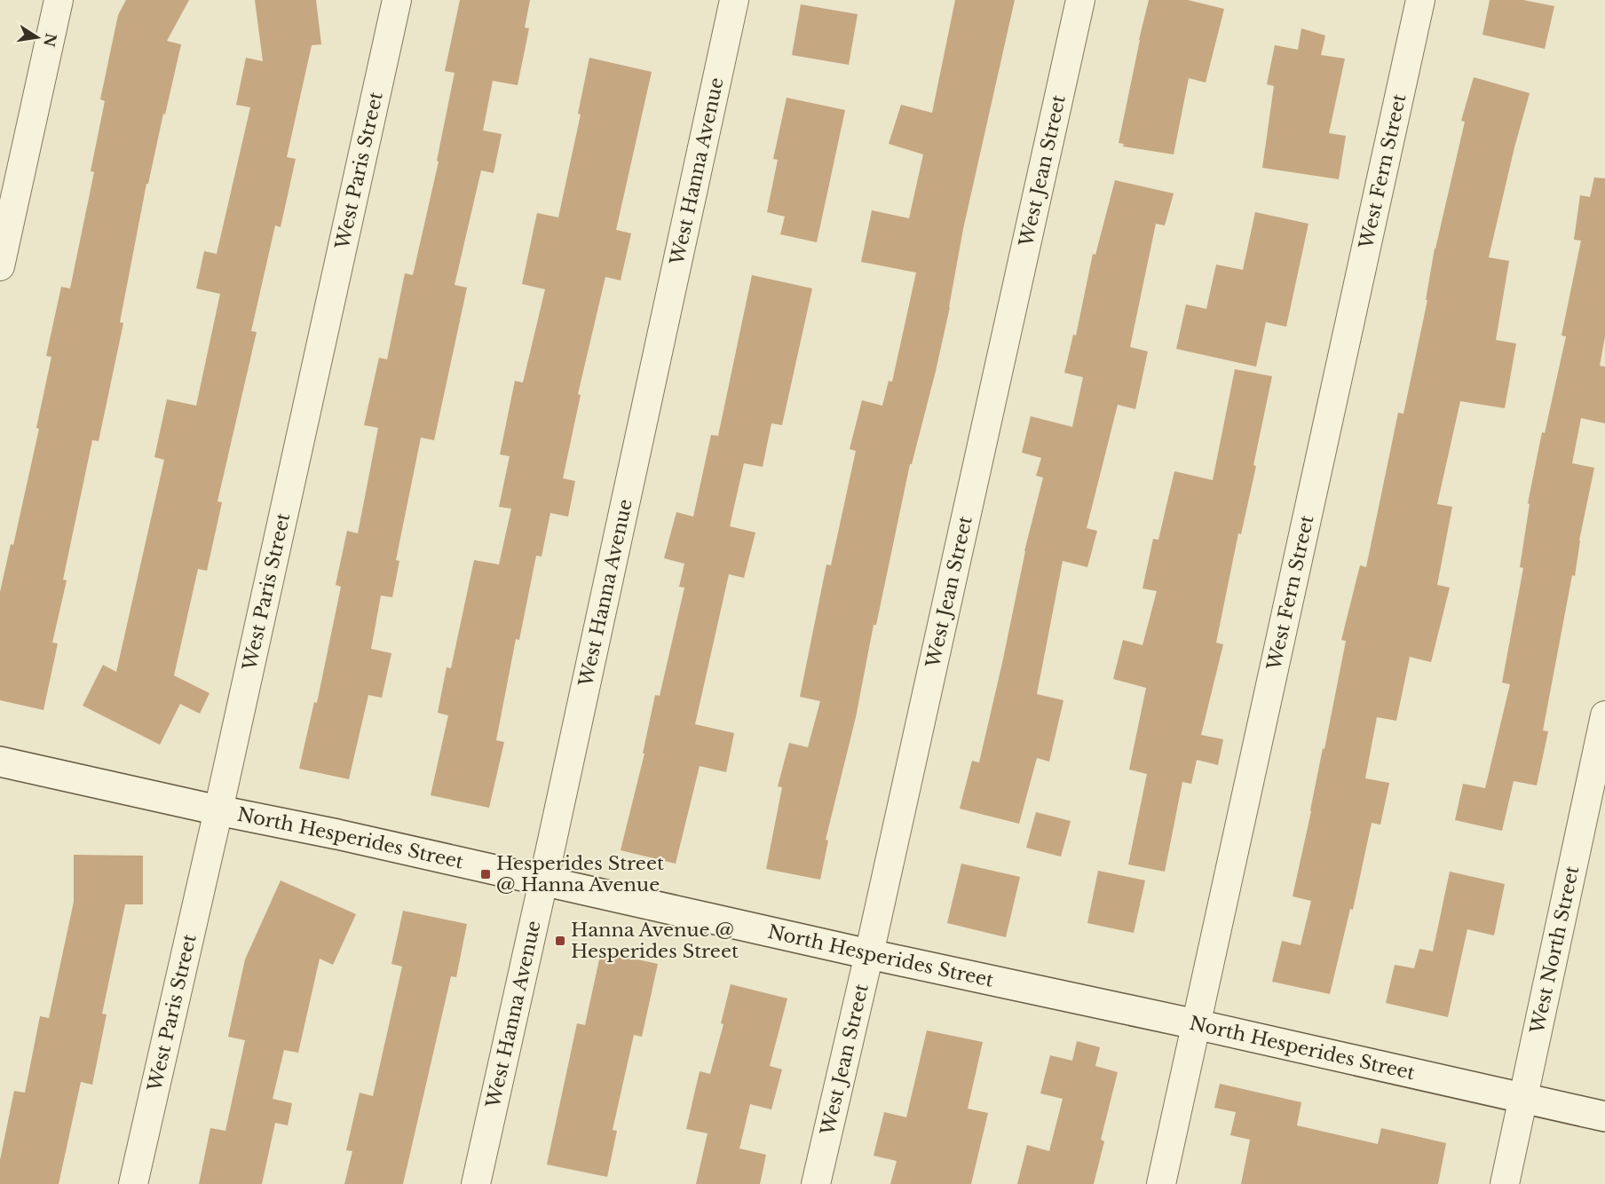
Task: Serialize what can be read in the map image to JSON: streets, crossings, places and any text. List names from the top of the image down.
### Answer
{
  "streets": {
    "street": [
      "West Hanna Avenue",
      "West Fern Street",
      "West Paris Street",
      "West Jean Street",
      "North Hesperides Street",
      "West North Street"
    ]
  },
  "crossings": [
    ["West Hanna Avenue", "North Hesperides Street"],
    ["West Fern Street", "North Hesperides Street"],
    ["West Paris Street", "North Hesperides Street"],
    ["West Jean Street", "North Hesperides Street"],
    ["North Hesperides Street", "West North Street"]
  ],
  "places": {
    "transit": ["Hesperides Street @ Hanna Avenue", "Hanna Avenue @ Hesperides Street"]
  },
  "north": "right"
}
